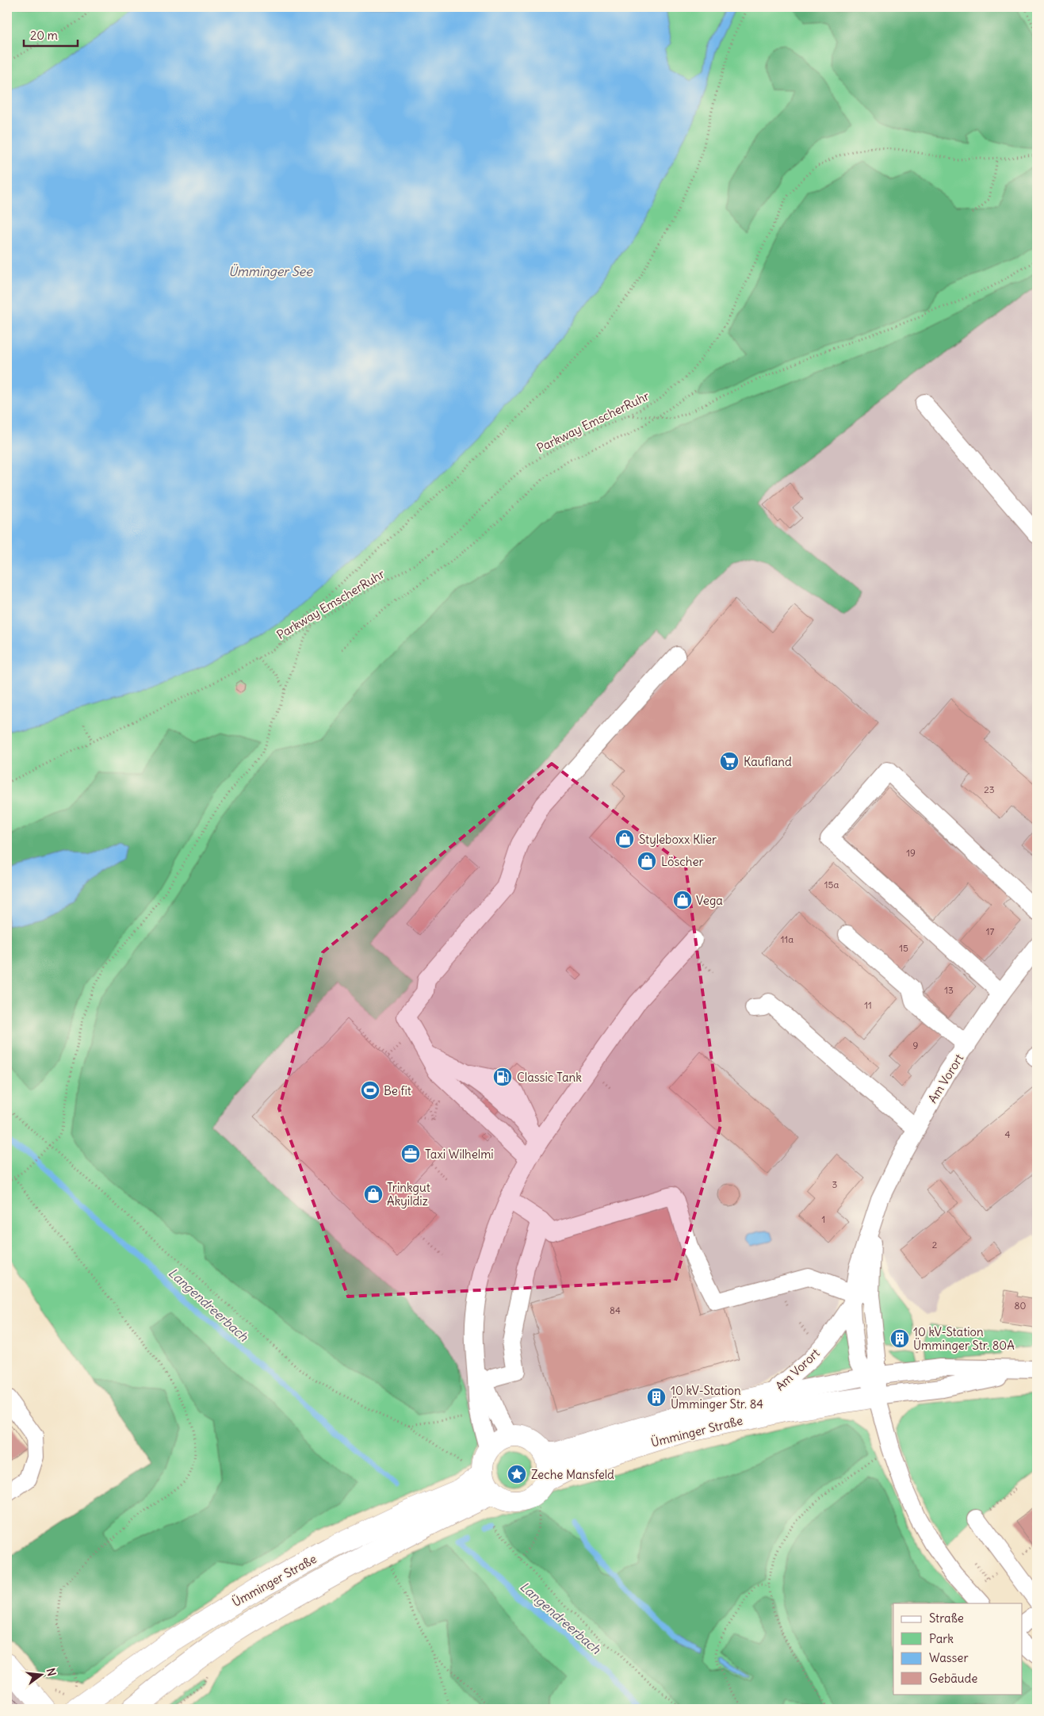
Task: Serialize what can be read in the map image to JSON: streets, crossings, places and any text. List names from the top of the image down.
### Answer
{
  "streets": {
    "main road": ["Ümminger Straße"],
    "street": ["Am Vorort"],
    "path": ["Parkway EmscherRuhr"]
  },
  "crossings": [
    ["Am Vorort", "Ümminger Straße"]
  ],
  "water": ["Ümminger See", "Langendreerbach"],
  "places": {
    "supermarket": ["Kaufland"],
    "shop": [
      "Styleboxx Klier",
      "Löscher",
      "Vega",
      "Trinkgut Akyildiz"
    ],
    "fuel station": ["Classic Tank"],
    "sports": ["Be fit"],
    "office": ["Taxi Wilhelmi"],
    "building": ["10 kV-Station Ümminger Str. 80A", "10 kV-Station Ümminger Str. 84"],
    "place": ["Zeche Mansfeld"]
  },
  "house_numbers": [
    "23",
    "19",
    "15a",
    "17",
    "11a",
    "15",
    "13",
    "11",
    "9",
    "4",
    "3",
    "1",
    "2",
    "80",
    "84"
  ],
  "legend": [
    "Straße",
    "Park",
    "Wasser",
    "Gebäude"
  ],
  "scale_bar": "20 m",
  "north": "right"
}
